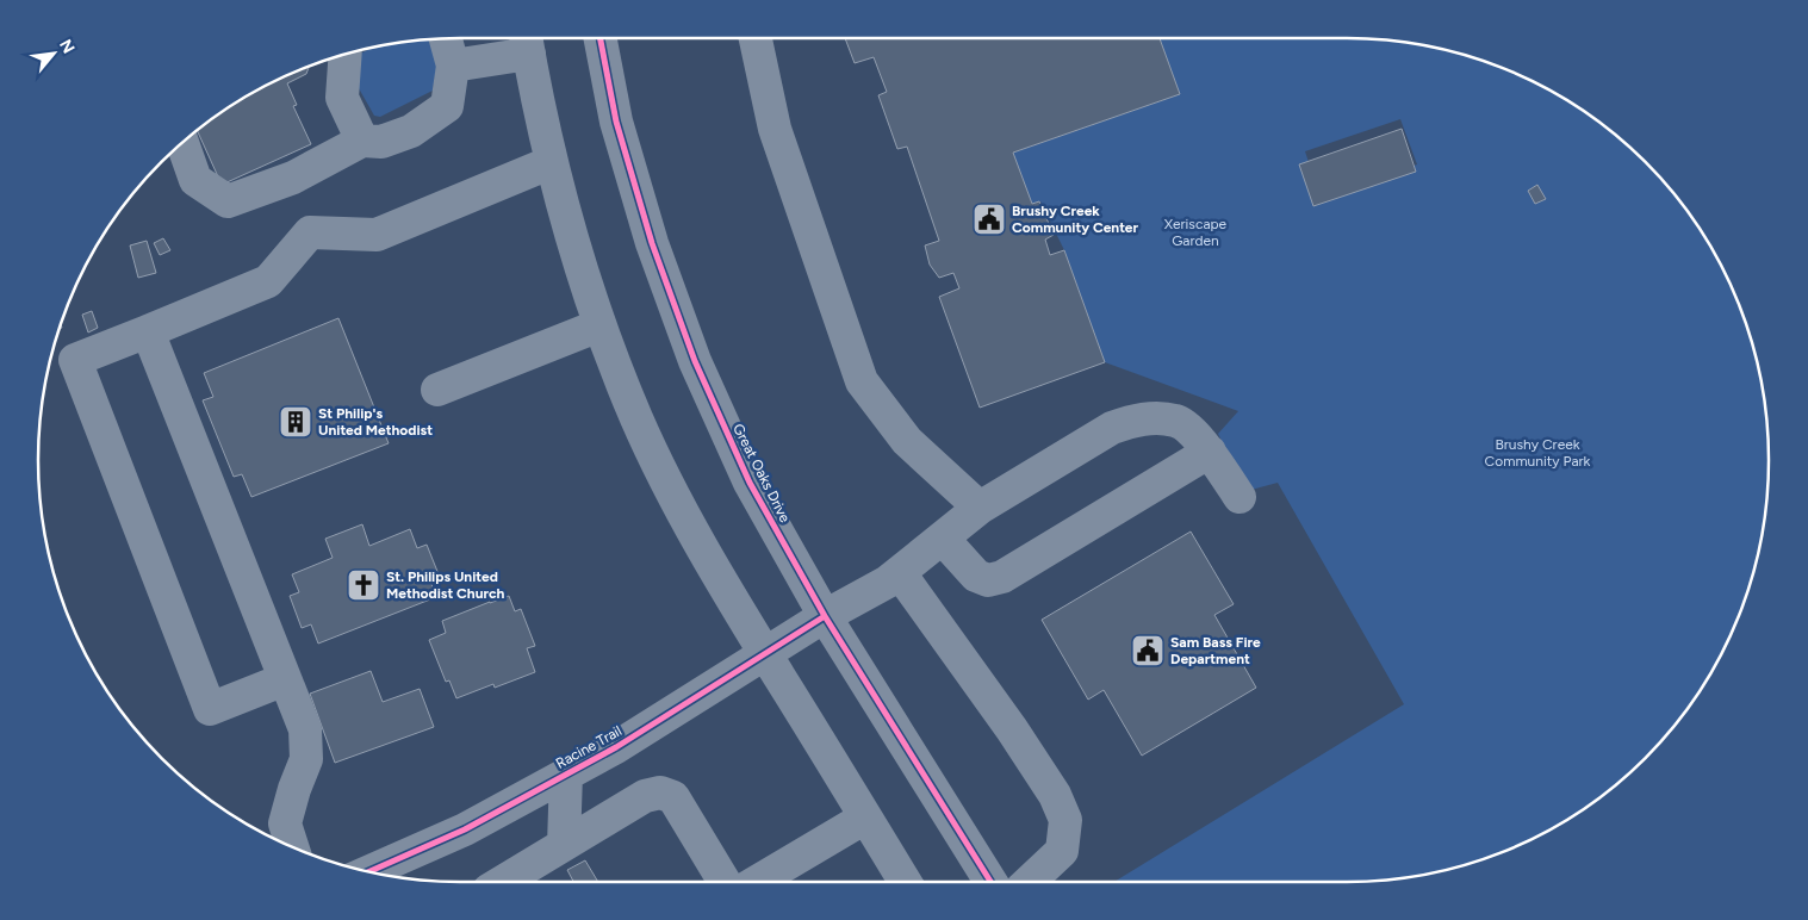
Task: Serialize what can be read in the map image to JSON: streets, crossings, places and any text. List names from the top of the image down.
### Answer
{
  "streets": {
    "street": ["Great Oaks Drive", "Racine Trail"]
  },
  "crossings": [
    ["Great Oaks Drive", "Racine Trail"]
  ],
  "parks": ["Xeriscape Garden", "Brushy Creek Community Park"],
  "places": {
    "public building": ["Brushy Creek Community Center", "Sam Bass Fire Department"],
    "building": ["St Philip's United Methodist"],
    "church": ["St. Philips United Methodist Church"]
  },
  "north": "top right"
}
